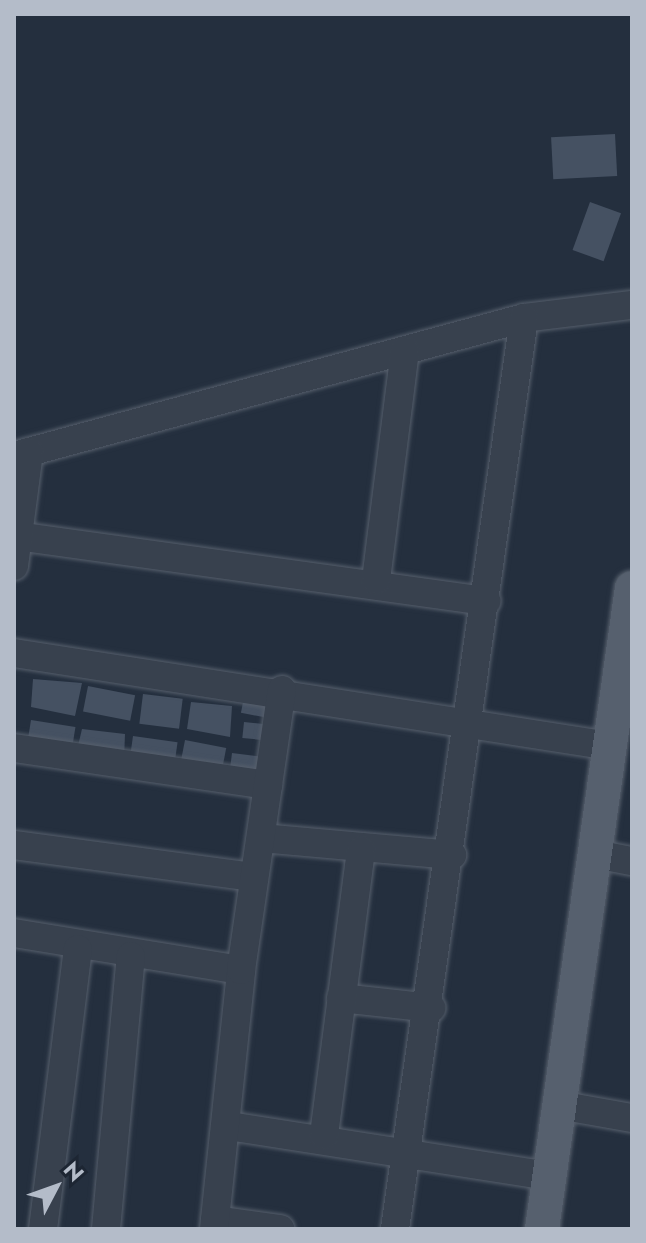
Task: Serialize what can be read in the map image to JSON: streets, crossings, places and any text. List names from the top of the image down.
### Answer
{
  "north": "top right"
}
